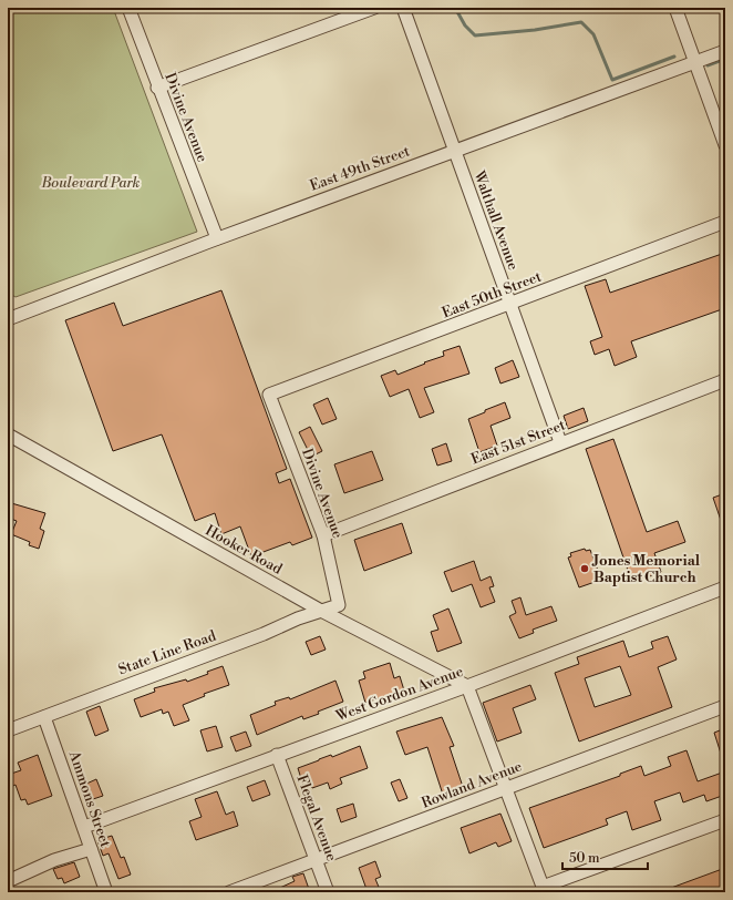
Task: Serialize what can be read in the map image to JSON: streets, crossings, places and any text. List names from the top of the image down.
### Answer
{
  "streets": {
    "street": [
      "Divine Avenue",
      "East 49th Street",
      "Walthall Avenue",
      "East 50th Street",
      "East 51st Street",
      "Hooker Road",
      "State Line Road",
      "West Gordon Avenue",
      "Rowland Avenue",
      "Ammons Street",
      "Flegal Avenue"
    ]
  },
  "crossings": [
    ["Divine Avenue", "East 49th Street"],
    ["Divine Avenue", "East 50th Street"],
    ["Divine Avenue", "East 51st Street"],
    ["Divine Avenue", "State Line Road"],
    ["East 49th Street", "Walthall Avenue"],
    ["Walthall Avenue", "East 50th Street"],
    ["Walthall Avenue", "East 51st Street"],
    ["Hooker Road", "State Line Road"],
    ["Hooker Road", "West Gordon Avenue"],
    ["State Line Road", "Ammons Street"],
    ["West Gordon Avenue", "Ammons Street"],
    ["West Gordon Avenue", "Flegal Avenue"],
    ["Rowland Avenue", "Flegal Avenue"]
  ],
  "parks": ["Boulevard Park"],
  "places": ["Jones Memorial Baptist Church"],
  "scale_bar": "50 m"
}
